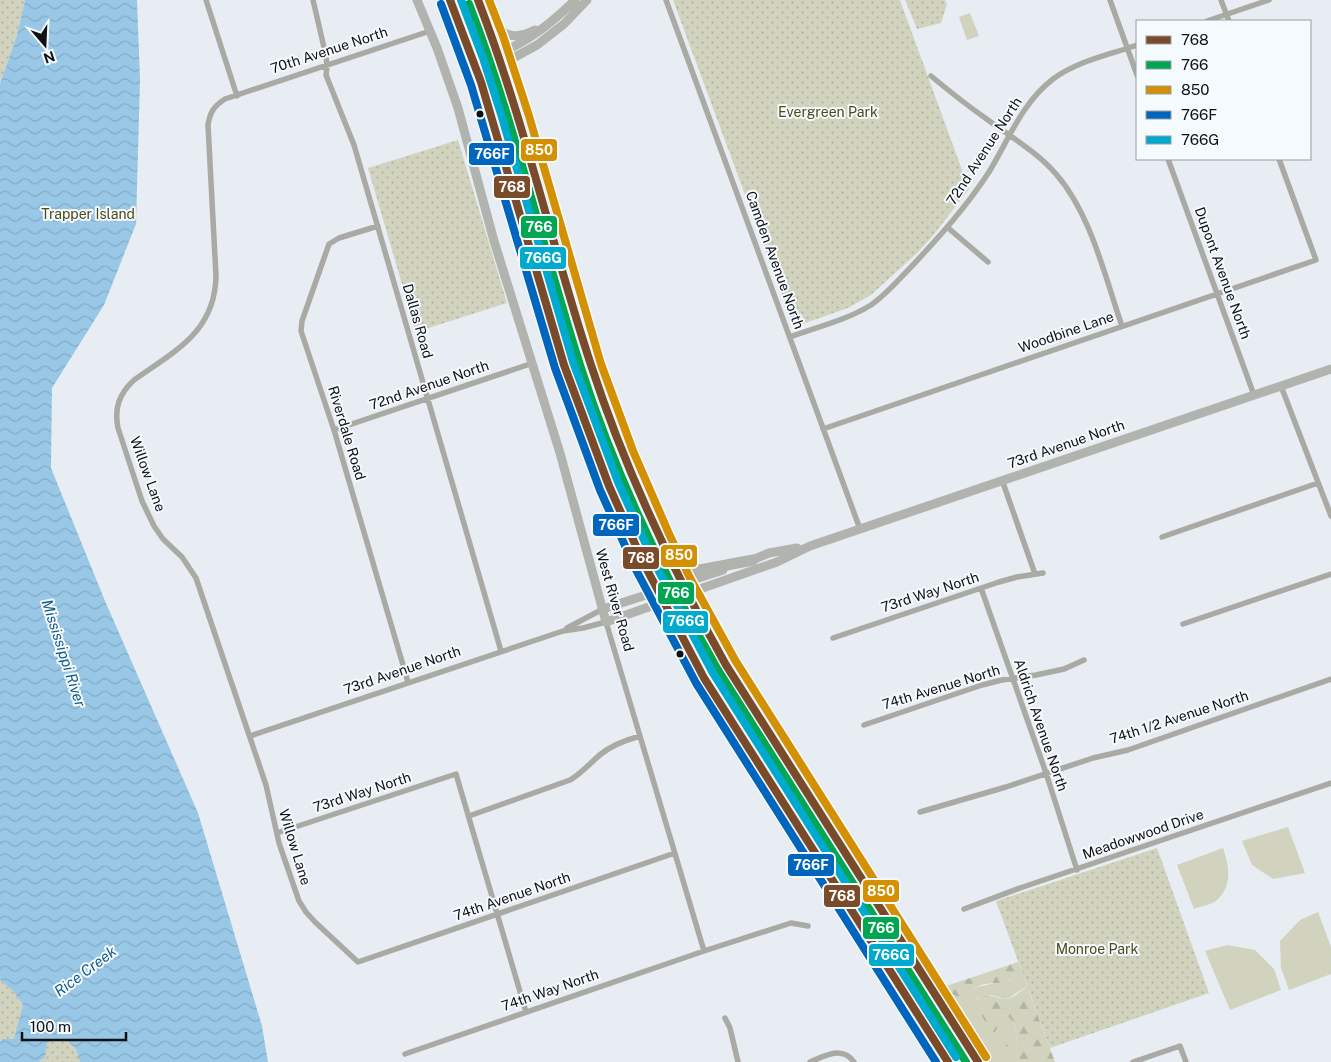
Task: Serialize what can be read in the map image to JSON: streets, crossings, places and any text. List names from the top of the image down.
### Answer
{
  "streets": {
    "street": [
      "70th Avenue North",
      "72nd Avenue North",
      "Camden Avenue North",
      "Dupont Avenue North",
      "Dallas Road",
      "Woodbine Lane",
      "Riverdale Road",
      "73rd Avenue North",
      "Willow Lane",
      "73rd Way North",
      "West River Road",
      "74th Avenue North",
      "74th 1/2 Avenue North",
      "Aldrich Avenue North",
      "Meadowwood Drive",
      "74th Way North"
    ]
  },
  "crossings": [
    ["70th Avenue North", "Dallas Road"],
    ["70th Avenue North", "Willow Lane"],
    ["70th Avenue North", "West River Road"],
    ["72nd Avenue North", "Camden Avenue North"],
    ["72nd Avenue North", "Dallas Road"],
    ["72nd Avenue North", "Riverdale Road"],
    ["72nd Avenue North", "West River Road"],
    ["Camden Avenue North", "Woodbine Lane"],
    ["Camden Avenue North", "73rd Avenue North"],
    ["Dupont Avenue North", "Woodbine Lane"],
    ["Dupont Avenue North", "73rd Avenue North"],
    ["Dallas Road", "Riverdale Road"],
    ["Dallas Road", "73rd Avenue North"],
    ["Riverdale Road", "73rd Avenue North"],
    ["73rd Avenue North", "Willow Lane"],
    ["73rd Avenue North", "West River Road"],
    ["Willow Lane", "73rd Way North"],
    ["Willow Lane", "74th Avenue North"],
    ["73rd Way North", "Aldrich Avenue North"],
    ["West River Road", "74th Avenue North"],
    ["West River Road", "74th Way North"],
    ["74th Avenue North", "Aldrich Avenue North"],
    ["74th 1/2 Avenue North", "Aldrich Avenue North"],
    ["Aldrich Avenue North", "Meadowwood Drive"]
  ],
  "water": ["Mississippi River", "Rice Creek"],
  "parks": ["Evergreen Park", "Trapper Island", "Monroe Park"],
  "lines": [
    "transit line 768",
    "transit line 850",
    "transit line 766G",
    "transit line 766",
    "transit line 766F"
  ],
  "legend": [
    "768",
    "766",
    "850",
    "766F",
    "766G"
  ],
  "scale_bar": "100 m",
  "north": "bottom"
}
